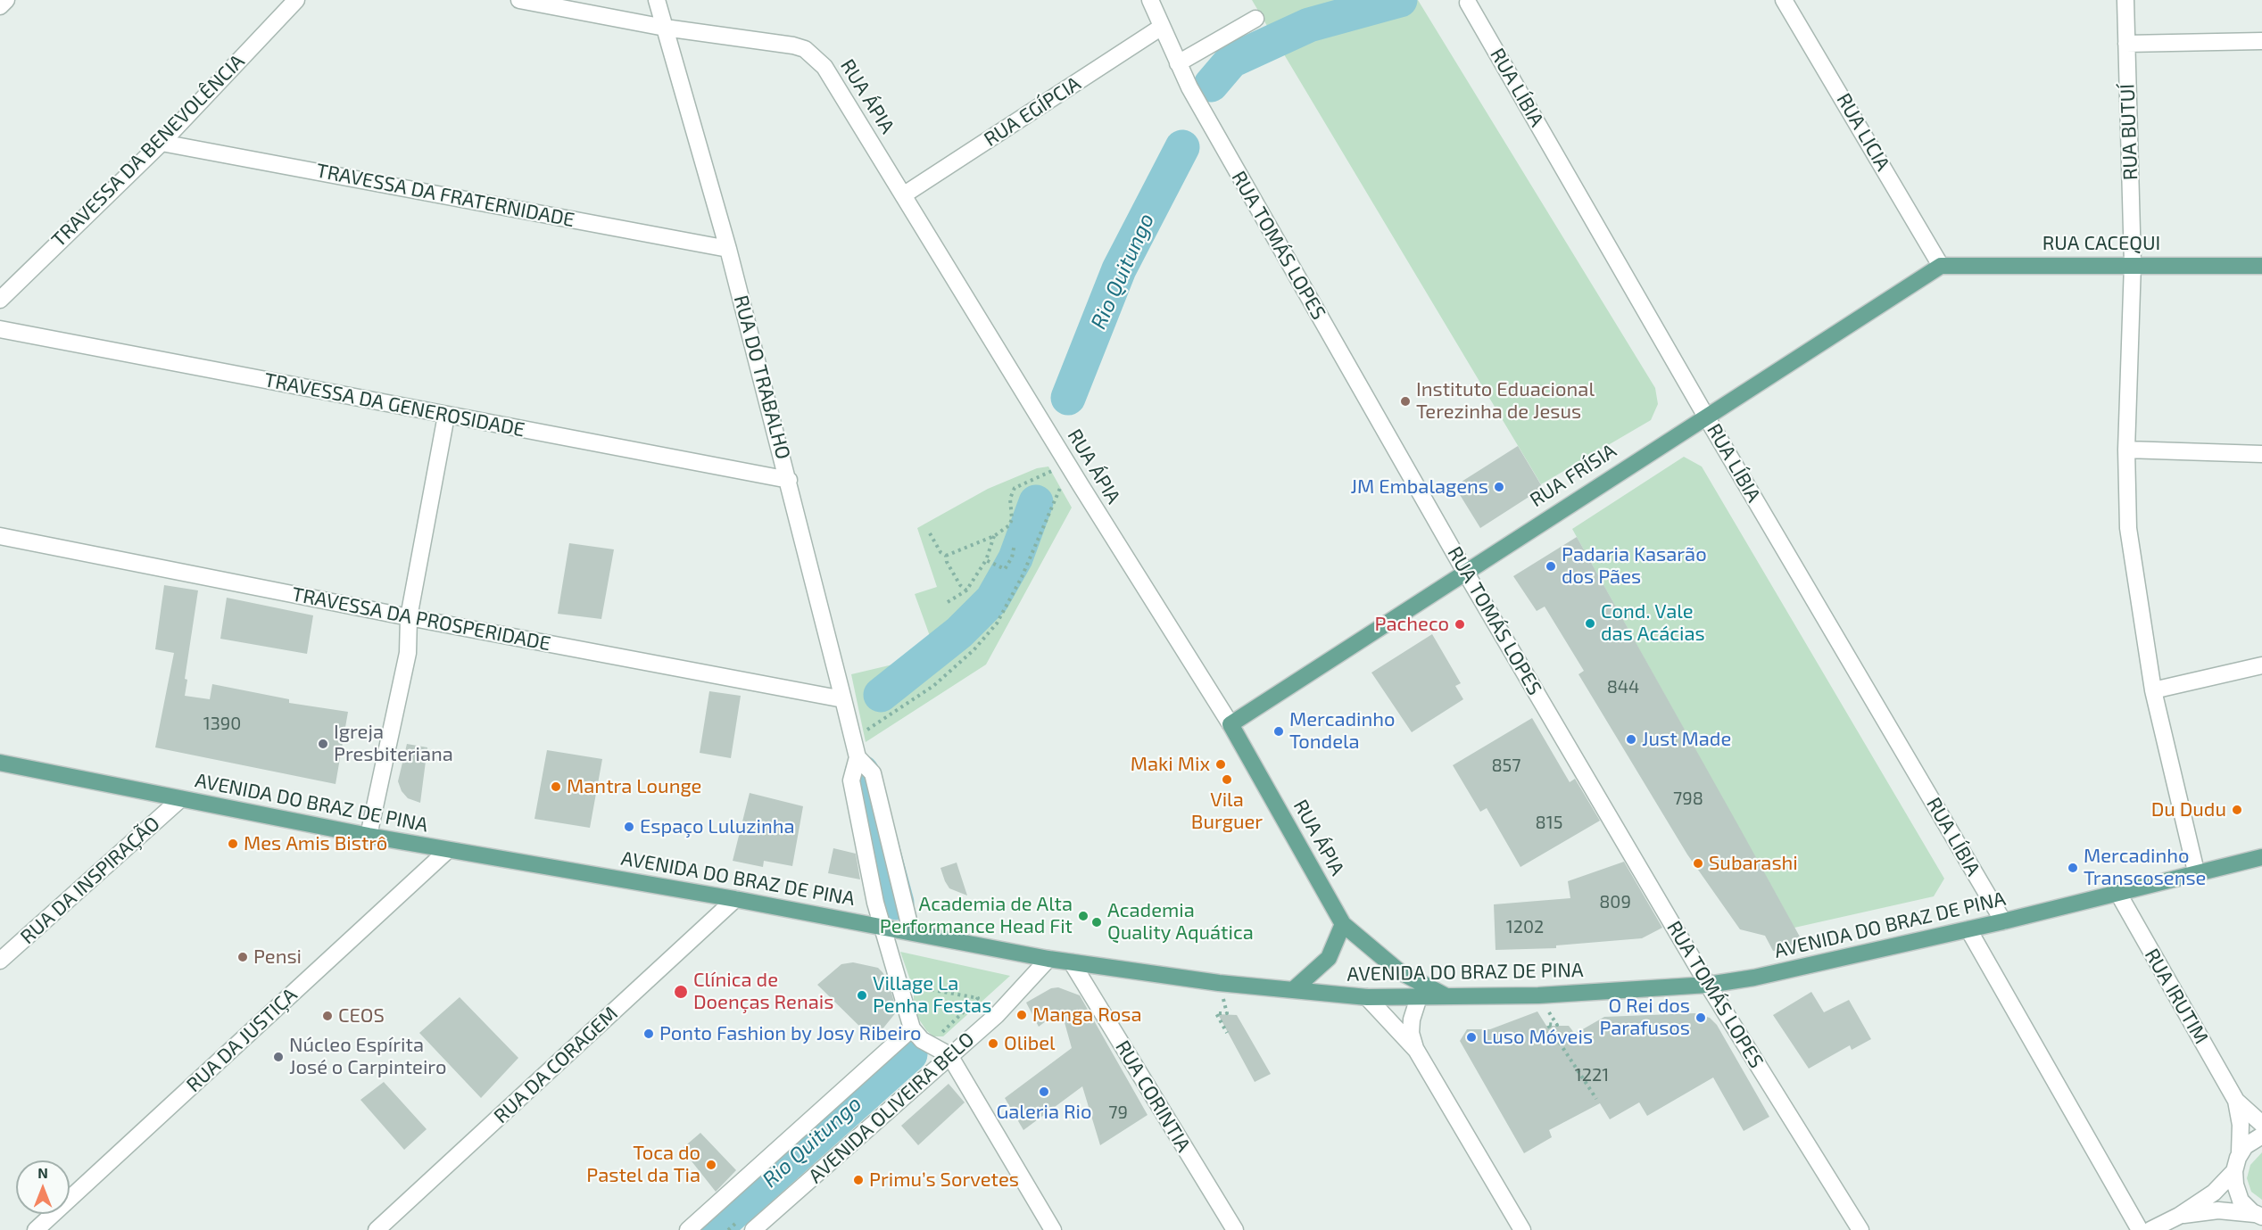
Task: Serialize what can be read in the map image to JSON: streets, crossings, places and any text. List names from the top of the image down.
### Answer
{
  "streets": {
    "main road": [
      "RUA ÁPIA",
      "RUA CACEQUI",
      "RUA FRÍSIA",
      "AVENIDA DO BRAZ DE PINA"
    ],
    "street": [
      "RUA LÍBIA",
      "RUA EGÍPCIA",
      "RUA LICIA",
      "RUA BUTUÍ",
      "TRAVESSA DA BENEVOLÊNCIA",
      "TRAVESSA DA FRATERNIDADE",
      "RUA TOMÁS LOPES",
      "RUA DO TRABALHO",
      "TRAVESSA DA GENEROSIDADE",
      "TRAVESSA DA PROSPERIDADE",
      "RUA DA INSPIRAÇÃO",
      "RUA IRUTIM",
      "RUA DA JUSTIÇA",
      "RUA DA CORAGEM",
      "RUA CORINTIA",
      "AVENIDA OLIVEIRA BELO"
    ]
  },
  "crossings": [
    ["RUA LÍBIA", "RUA FRÍSIA"],
    ["RUA LÍBIA", "AVENIDA DO BRAZ DE PINA"],
    ["RUA ÁPIA", "RUA EGÍPCIA"],
    ["RUA ÁPIA", "RUA DO TRABALHO"],
    ["RUA ÁPIA", "RUA FRÍSIA"],
    ["RUA ÁPIA", "AVENIDA DO BRAZ DE PINA"],
    ["RUA EGÍPCIA", "RUA TOMÁS LOPES"],
    ["RUA LICIA", "RUA CACEQUI"],
    ["RUA LICIA", "RUA FRÍSIA"],
    ["RUA BUTUÍ", "RUA CACEQUI"],
    ["RUA BUTUÍ", "AVENIDA DO BRAZ DE PINA"],
    ["TRAVESSA DA BENEVOLÊNCIA", "TRAVESSA DA FRATERNIDADE"],
    ["TRAVESSA DA FRATERNIDADE", "RUA DO TRABALHO"],
    ["RUA CACEQUI", "RUA FRÍSIA"],
    ["RUA TOMÁS LOPES", "RUA FRÍSIA"],
    ["RUA TOMÁS LOPES", "AVENIDA DO BRAZ DE PINA"],
    ["RUA DO TRABALHO", "TRAVESSA DA GENEROSIDADE"],
    ["RUA DO TRABALHO", "TRAVESSA DA PROSPERIDADE"],
    ["RUA DO TRABALHO", "AVENIDA DO BRAZ DE PINA"],
    ["AVENIDA DO BRAZ DE PINA", "RUA DA INSPIRAÇÃO"],
    ["AVENIDA DO BRAZ DE PINA", "RUA IRUTIM"],
    ["AVENIDA DO BRAZ DE PINA", "RUA DA JUSTIÇA"],
    ["AVENIDA DO BRAZ DE PINA", "RUA DA CORAGEM"],
    ["AVENIDA DO BRAZ DE PINA", "RUA CORINTIA"],
    ["AVENIDA DO BRAZ DE PINA", "AVENIDA OLIVEIRA BELO"]
  ],
  "water": ["Rio Quitungo"],
  "places": [
    "Instituto Eduacional Terezinha de Jesus",
    "JM Embalagens",
    "Padaria Kasarão dos Pães",
    "Cond. Vale das Acácias",
    "Pacheco",
    "Mercadinho Tondela",
    "Just Made",
    "Igreja Presbiteriana",
    "Maki Mix",
    "Vila Burguer",
    "Mantra Lounge",
    "Du Dudu",
    "Espaço Luluzinha",
    "Mes Amis Bistrô",
    "Subarashi",
    "Mercadinho Transcosense",
    "Academia de Alta Performance Head Fit",
    "Academia Quality Aquática",
    "Pensi",
    "Clínica de Doenças Renais",
    "Village La Penha Festas",
    "Manga Rosa",
    "CEOS",
    "O Rei dos Parafusos",
    "Ponto Fashion by Josy Ribeiro",
    "Luso Móveis",
    "Olibel",
    "Núcleo Espírita José o Carpinteiro",
    "Galeria Rio",
    "Toca do Pastel da Tia",
    "Primu’s Sorvetes"
  ],
  "house_numbers": [
    "844",
    "1390",
    "857",
    "798",
    "815",
    "809",
    "1202",
    "1221",
    "79"
  ],
  "north": "top"
}
